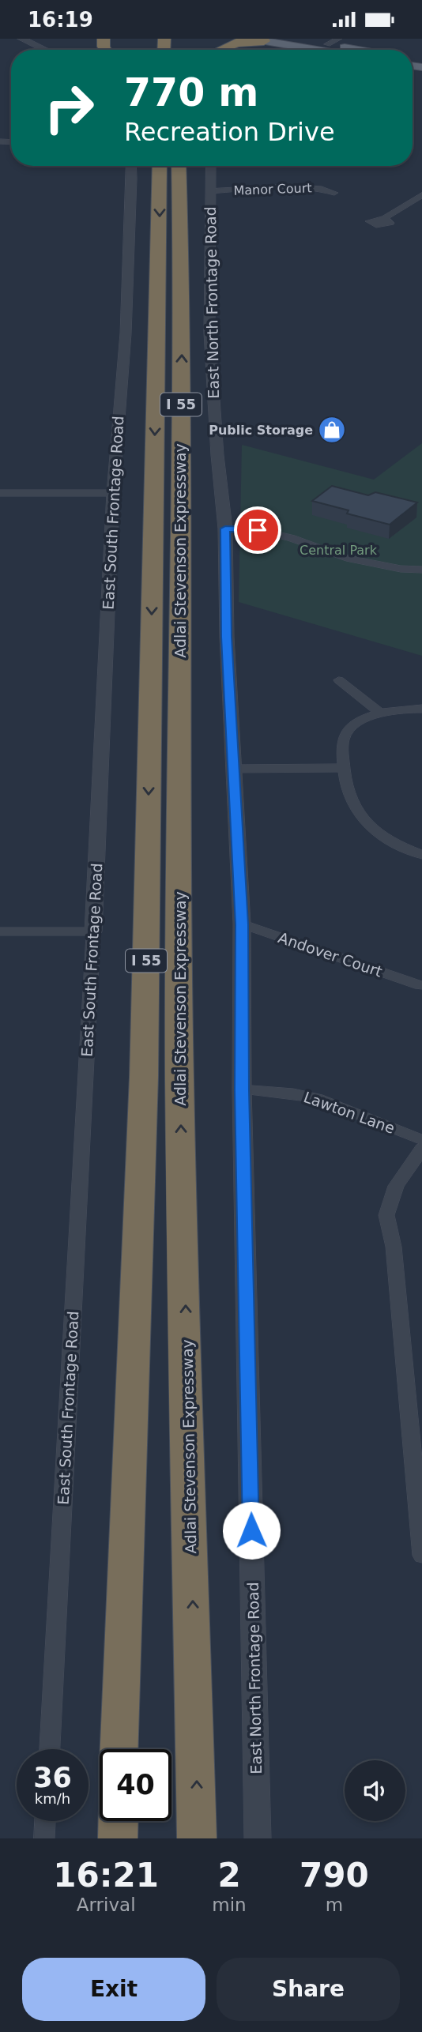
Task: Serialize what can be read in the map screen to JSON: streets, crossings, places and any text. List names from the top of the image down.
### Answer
{
  "streets": {
    "highway": ["I 55", "Adlai Stevenson Expressway"],
    "street": [
      "Manor Court",
      "East North Frontage Road",
      "East South Frontage Road",
      "Andover Court",
      "Lawton Lane"
    ]
  },
  "crossings": [
    ["Manor Court", "East North Frontage Road"],
    ["East North Frontage Road", "Andover Court"],
    ["East North Frontage Road", "Lawton Lane"]
  ],
  "parks": ["Central Park"],
  "places": {
    "shop": ["Public Storage"]
  },
  "page": {
    "status": "16:19",
    "turn": ["770 m", "Recreation Drive"],
    "speed": "36 km/h",
    "limit": "40",
    "eta": [
      "16:21",
      "Arrival",
      "2",
      "min",
      "790",
      "m"
    ],
    "buttons": ["Exit", "Share"]
  }
}
